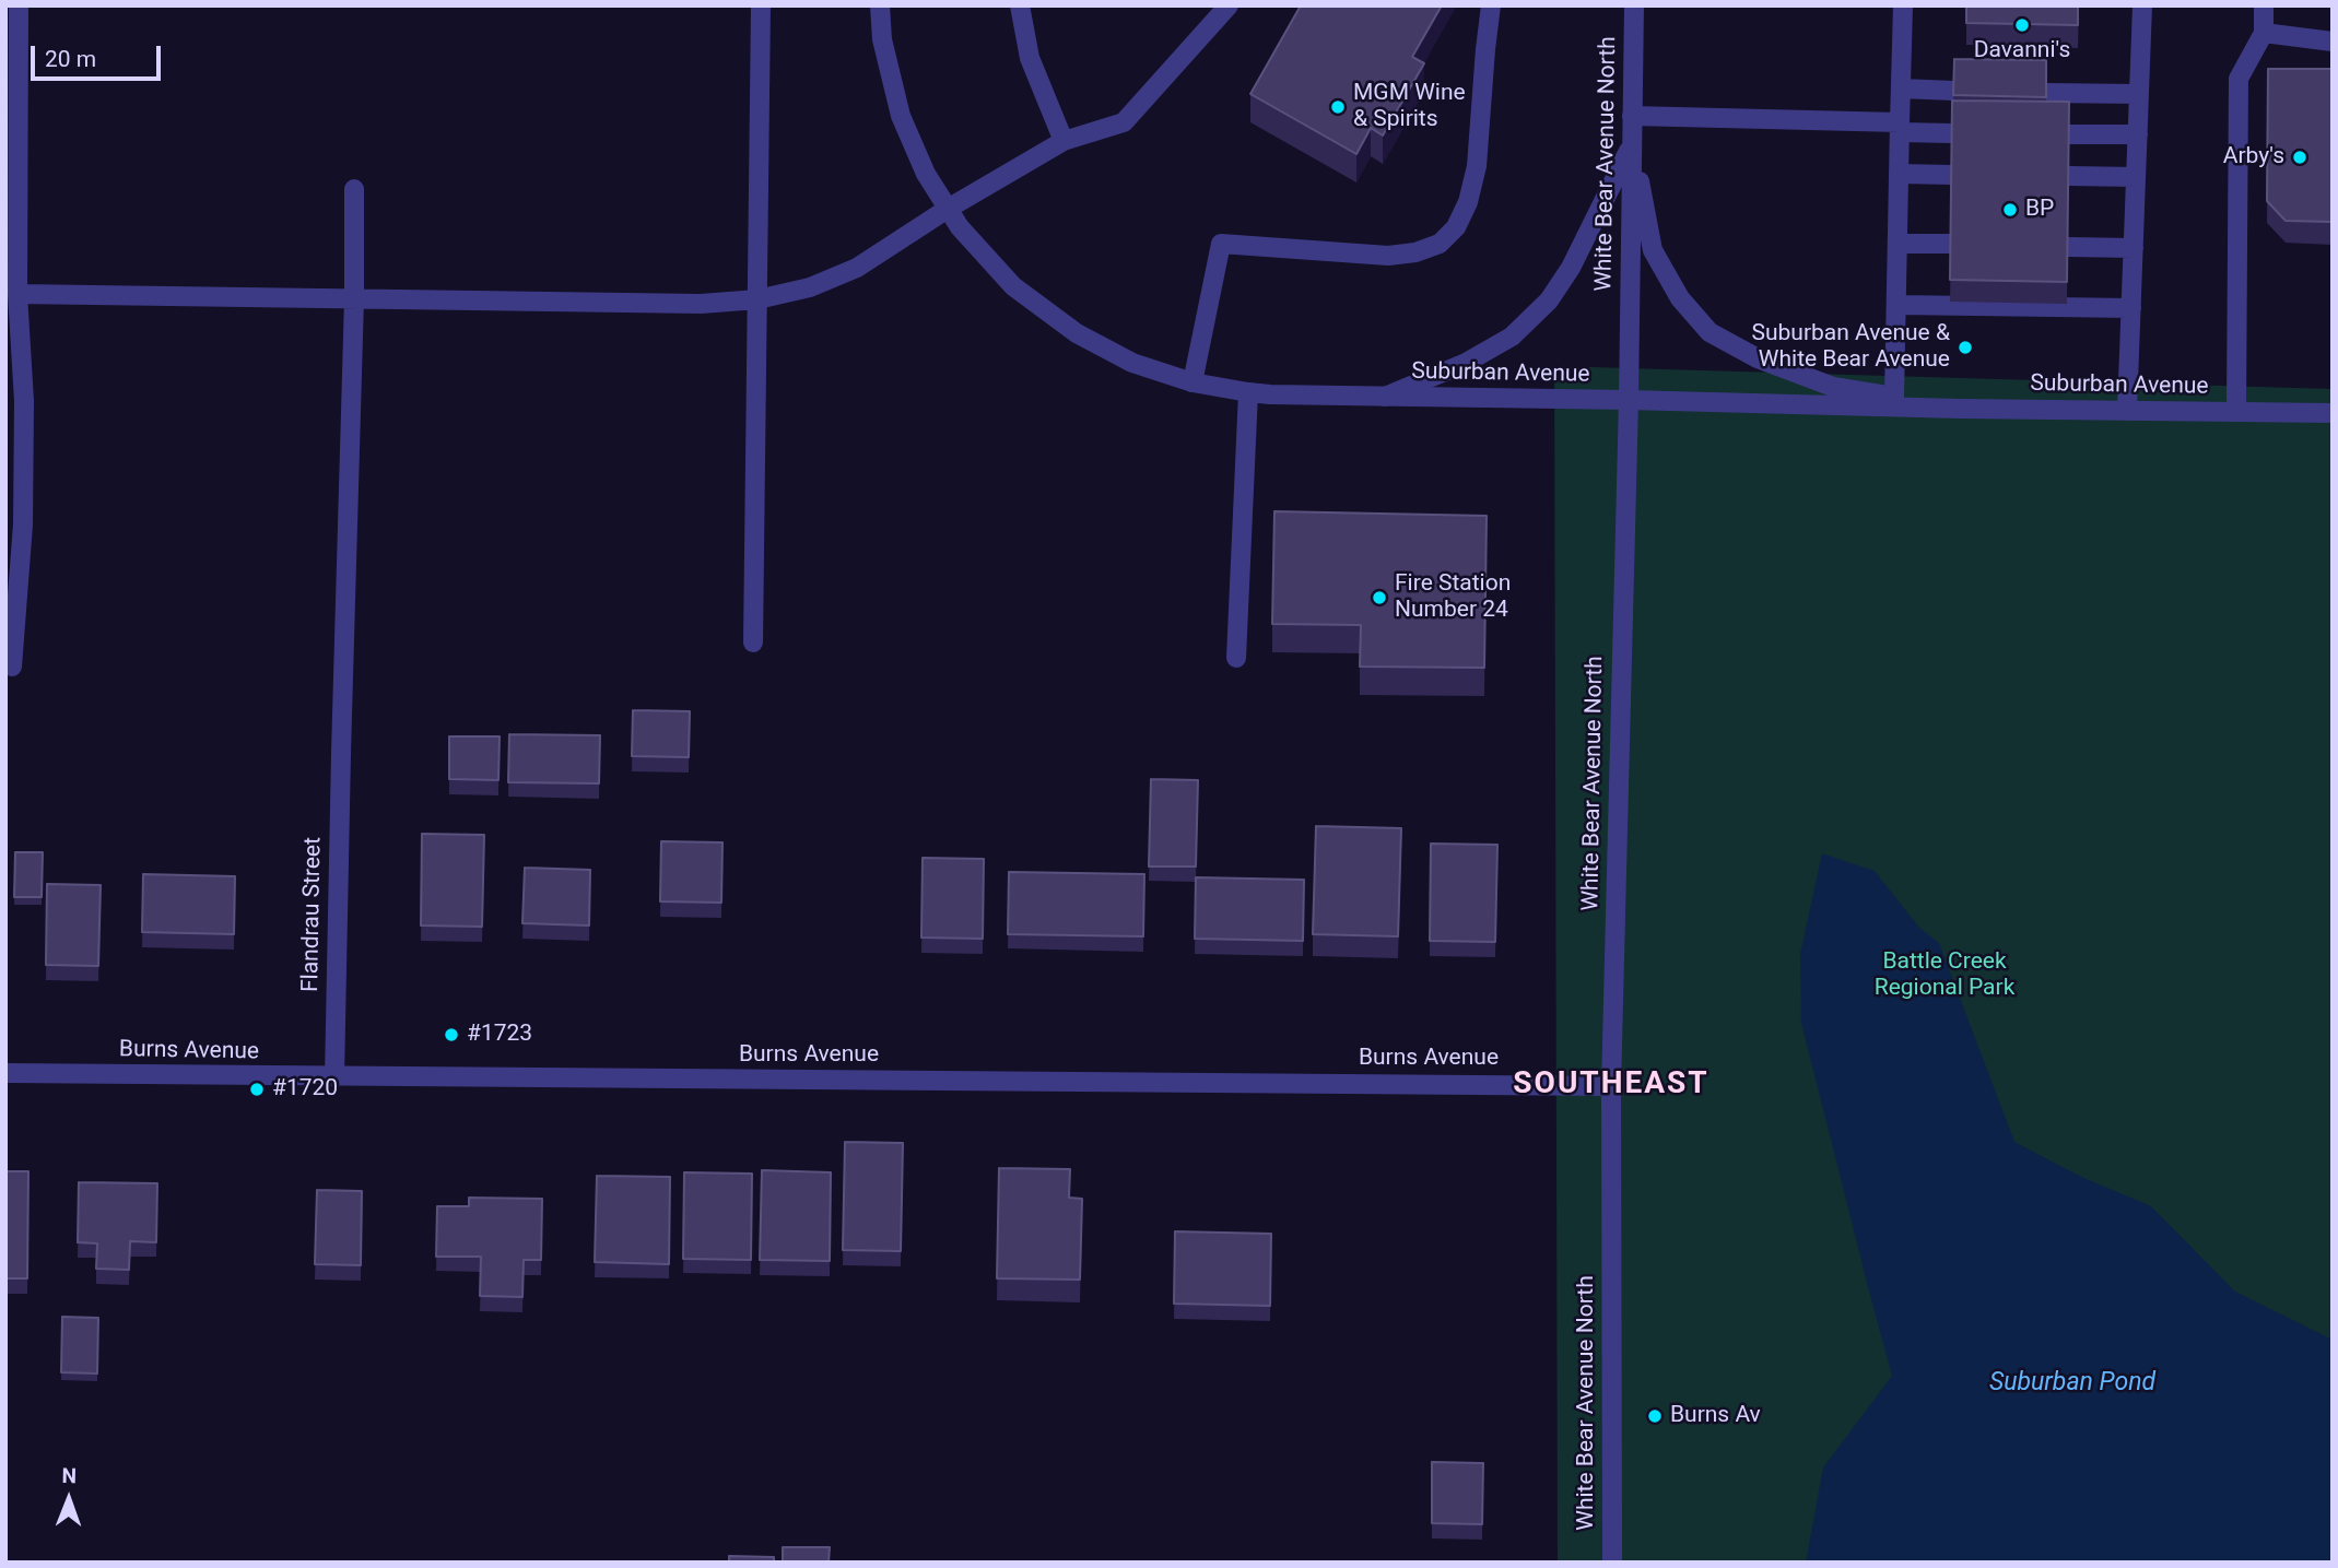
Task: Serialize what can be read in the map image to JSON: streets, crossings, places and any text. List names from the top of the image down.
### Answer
{
  "streets": {
    "street": [
      "White Bear Avenue North",
      "Suburban Avenue",
      "Flandrau Street",
      "Burns Avenue"
    ]
  },
  "crossings": [
    ["White Bear Avenue North", "Suburban Avenue"],
    ["White Bear Avenue North", "Burns Avenue"],
    ["Flandrau Street", "Burns Avenue"]
  ],
  "districts": ["SOUTHEAST"],
  "water": ["Suburban Pond"],
  "parks": ["Battle Creek Regional Park"],
  "places": [
    "Davanni's",
    "MGM Wine & Spirits",
    "Arby's",
    "BP",
    "Suburban Avenue & White Bear Avenue",
    "Fire Station Number 24",
    "#1723",
    "#1720",
    "Burns Av"
  ],
  "scale_bar": "20 m",
  "north": "top"
}
